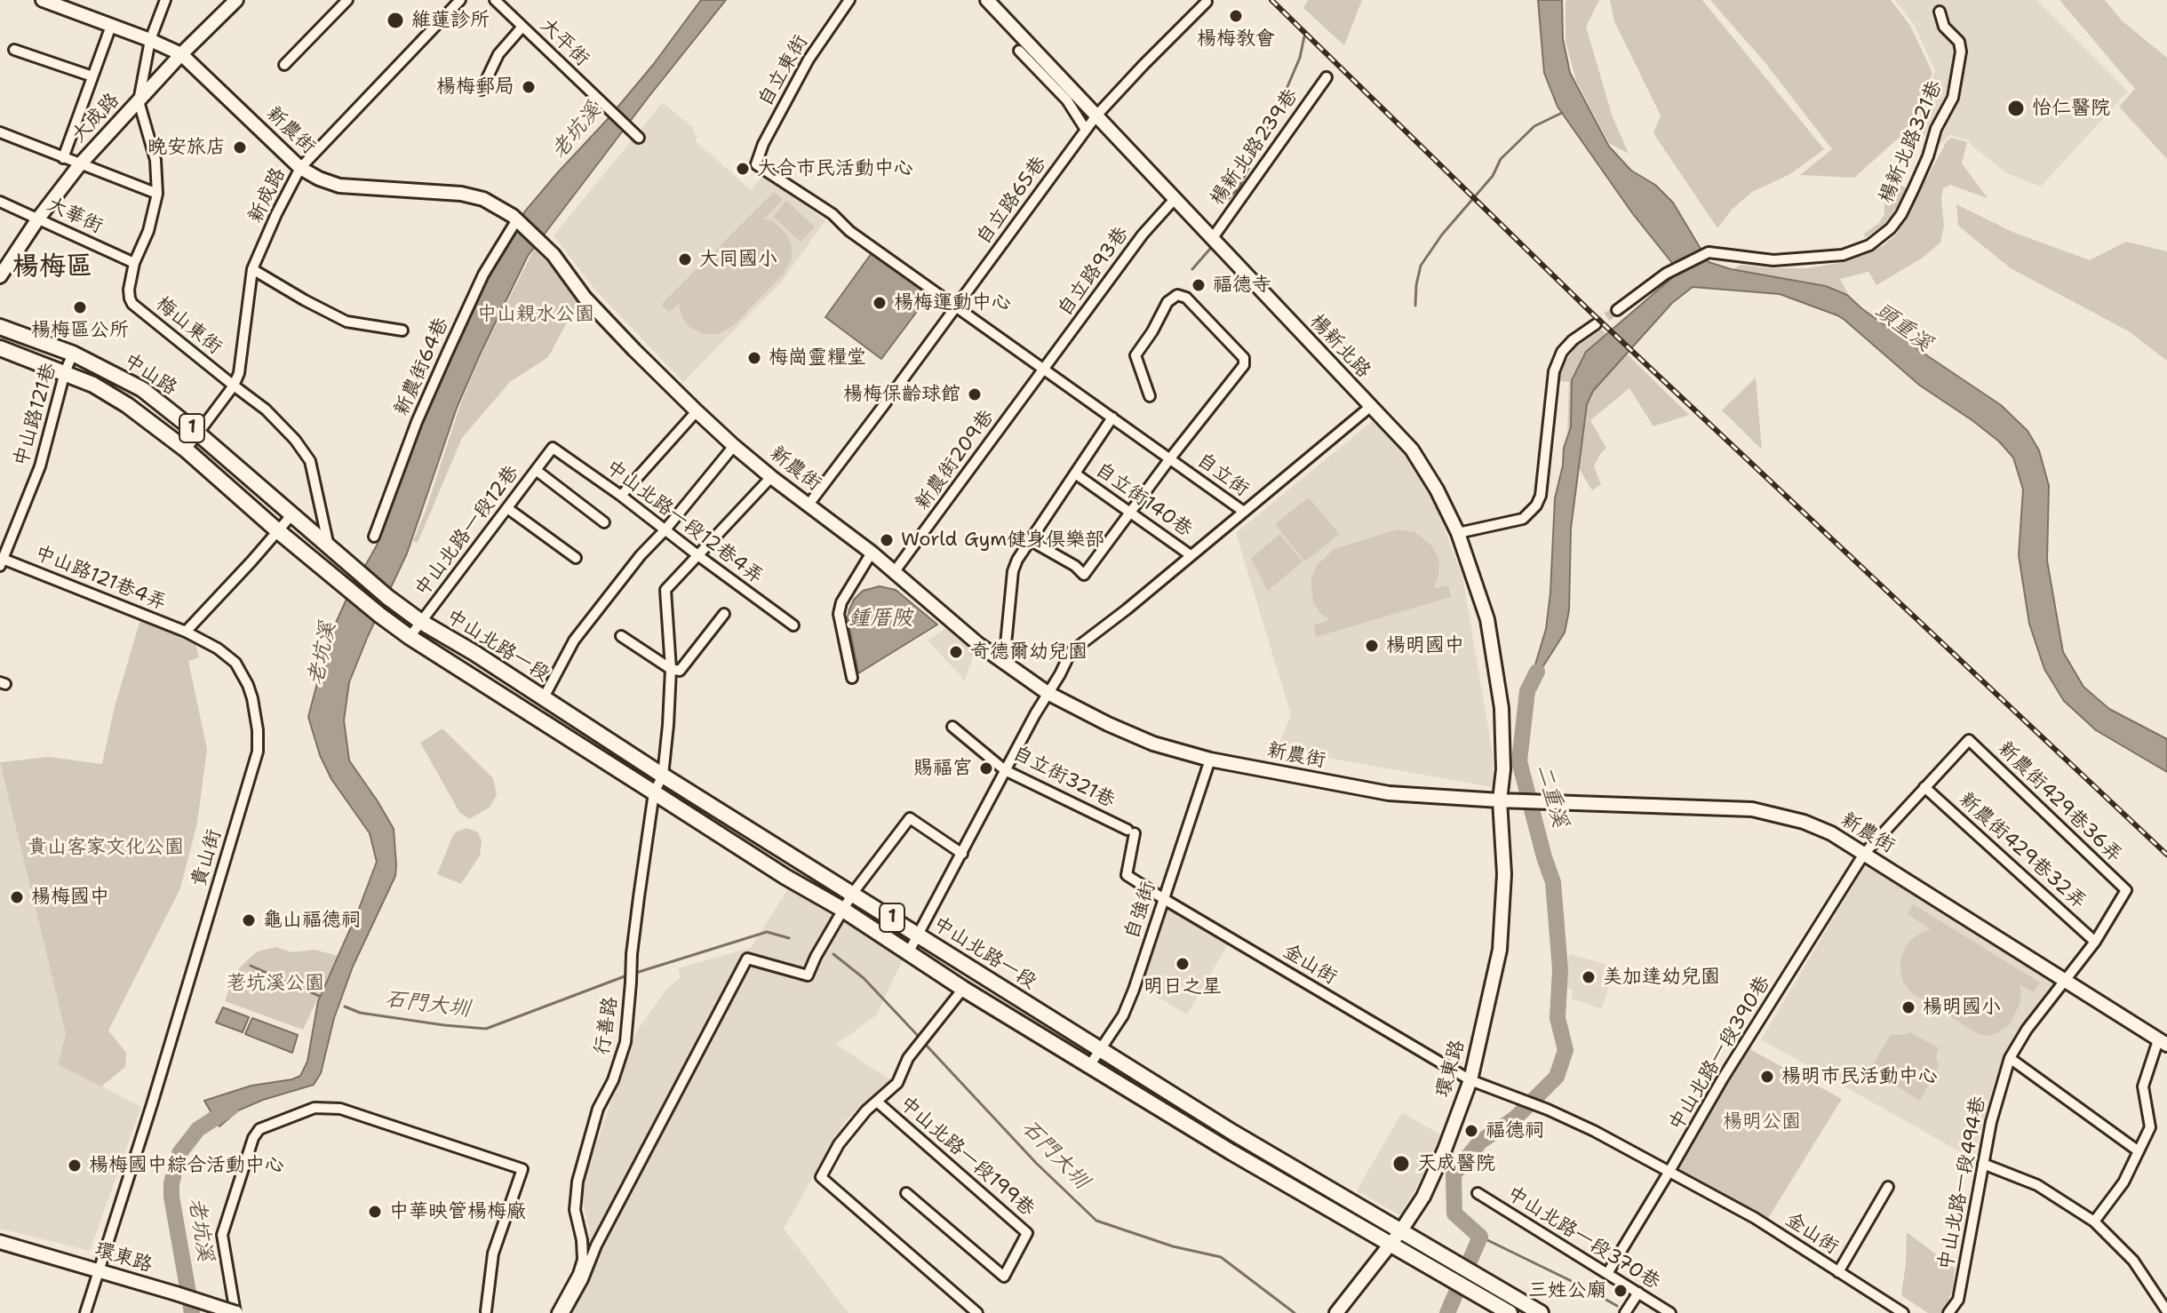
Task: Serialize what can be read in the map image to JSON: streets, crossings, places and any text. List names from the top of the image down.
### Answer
{
  "streets": {
    "main road": ["中山路", "1", "中山北路一段"],
    "street": [
      "大平街",
      "自立東街",
      "大成路",
      "新農街",
      "楊新北路321巷",
      "楊新北路239巷",
      "新成路",
      "自立路65巷",
      "大華街",
      "自立路93巷",
      "梅山東街",
      "楊新北路",
      "新農街64巷",
      "中山路121巷",
      "新農街209巷",
      "自立街",
      "自立街140巷",
      "中山北路一段12巷4弄",
      "中山北路一段12巷",
      "中山路121巷4弄",
      "自立街321巷",
      "新農街429巷36弄",
      "新農街429巷32弄",
      "貴山街",
      "自強街",
      "金山街",
      "行善路",
      "中山北路一段390巷",
      "環東路",
      "中山北路一段199巷",
      "中山北路一段494巷",
      "中山北路一段370巷"
    ]
  },
  "crossings": [
    ["自立東街", "自立街"],
    ["大成路", "新農街"],
    ["大成路", "大華街"],
    ["大成路", "梅山東街"],
    ["新農街", "新成路"],
    ["新農街", "自立路65巷"],
    ["新農街", "楊新北路"],
    ["新農街", "新農街64巷"],
    ["新農街", "新農街209巷"],
    ["新農街", "自立街"],
    ["新農街", "自強街"],
    ["新農街", "中山北路一段390巷"],
    ["新農街", "環東路"],
    ["新農街", "中山北路一段494巷"],
    ["楊新北路239巷", "楊新北路"],
    ["新成路", "梅山東街"],
    ["新成路", "中山路"],
    ["自立路65巷", "楊新北路"],
    ["自立路65巷", "自立街"],
    ["大華街", "梅山東街"],
    ["自立路93巷", "楊新北路"],
    ["自立路93巷", "新農街209巷"],
    ["自立路93巷", "自立街"],
    ["梅山東街", "中山路"],
    ["楊新北路", "環東路"],
    ["中山路", "中山路121巷"],
    ["中山路", "中山北路一段"],
    ["中山路121巷", "中山路121巷4弄"],
    ["新農街209巷", "自立街"],
    ["自立街", "自立街140巷"],
    ["自立街", "中山北路一段"],
    ["自立街", "自立街321巷"],
    ["中山北路一段12巷4弄", "中山北路一段12巷"],
    ["中山北路一段12巷", "中山北路一段"],
    ["中山路121巷4弄", "貴山街"],
    ["中山北路一段", "自強街"],
    ["中山北路一段", "行善路"],
    ["中山北路一段", "環東路"],
    ["中山北路一段", "中山北路一段199巷"],
    ["自立街321巷", "金山街"],
    ["新農街429巷36弄", "中山北路一段390巷"],
    ["新農街429巷36弄", "中山北路一段494巷"],
    ["新農街429巷32弄", "中山北路一段390巷"],
    ["新農街429巷32弄", "中山北路一段494巷"],
    ["貴山街", "環東路"],
    ["自強街", "金山街"],
    ["金山街", "中山北路一段390巷"],
    ["金山街", "環東路"],
    ["中山北路一段390巷", "中山北路一段370巷"]
  ],
  "districts": ["楊梅區"],
  "water": [
    "老坑溪",
    "頭重溪",
    "鍾厝陂",
    "二重溪",
    "石門大圳"
  ],
  "parks": [
    "中山親水公園",
    "貴山客家文化公園",
    "荖坑溪公園",
    "楊明公園"
  ],
  "places": [
    "楊梅教會",
    "維蓮診所",
    "楊梅郵局",
    "怡仁醫院",
    "晚安旅店",
    "大合市民活動中心",
    "大同國小",
    "福德寺",
    "楊梅運動中心",
    "楊梅區公所",
    "梅崗靈糧堂",
    "楊梅保齡球館",
    "World Gym健身俱樂部",
    "楊明國中",
    "奇德爾幼兒園",
    "賜福宮",
    "楊梅國中",
    "龜山福德祠",
    "明日之星",
    "美加達幼兒園",
    "楊明國小",
    "楊明市民活動中心",
    "福德祠",
    "天成醫院",
    "楊梅國中綜合活動中心",
    "中華映管楊梅廠",
    "三姓公廟"
  ]
}
